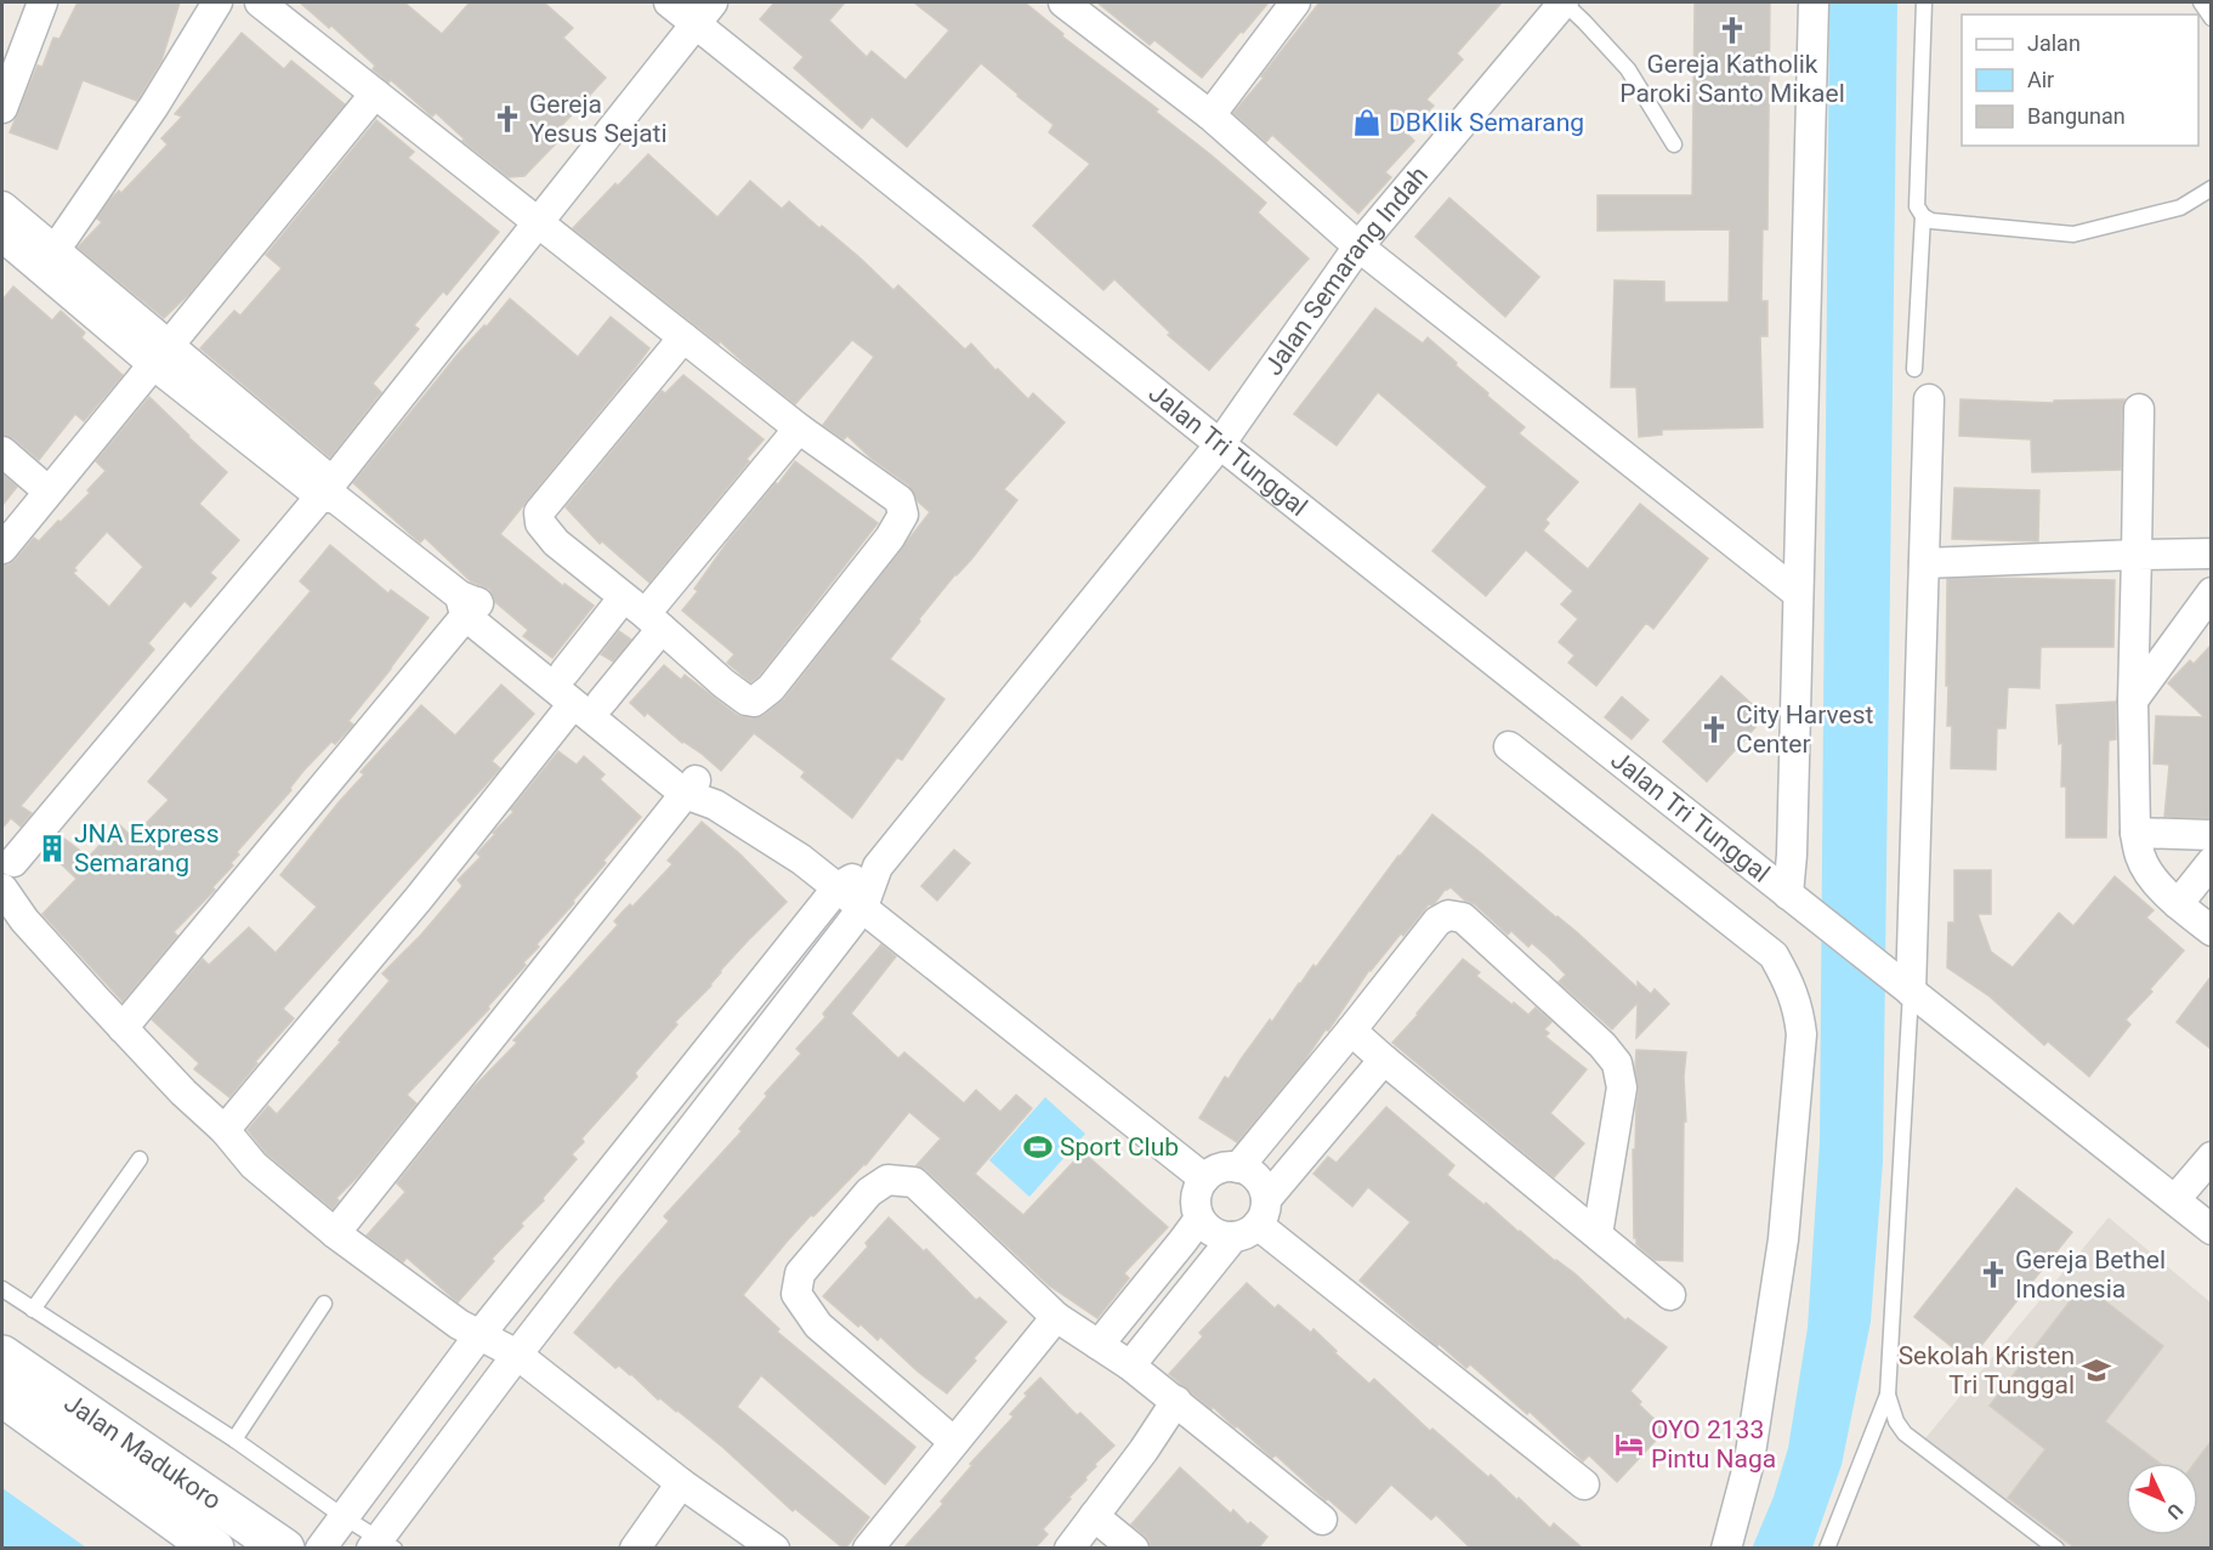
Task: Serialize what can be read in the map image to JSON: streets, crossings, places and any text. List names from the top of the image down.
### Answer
{
  "streets": {
    "street": ["Jalan Semarang Indah", "Jalan Tri Tunggal", "Jalan Madukoro"]
  },
  "crossings": [
    ["Jalan Semarang Indah", "Jalan Tri Tunggal"]
  ],
  "places": {
    "church": [
      "Gereja Katholik Paroki Santo Mikael",
      "Gereja Yesus Sejati",
      "City Harvest Center",
      "Gereja Bethel Indonesia"
    ],
    "shop": ["DBKlik Semarang"],
    "building": ["JNA Express Semarang"],
    "sports": ["Sport Club"],
    "school or university": ["Sekolah Kristen Tri Tunggal"],
    "hotel": ["OYO 2133 Pintu Naga"]
  },
  "legend": ["Jalan", "Air", "Bangunan"],
  "north": "bottom right"
}
